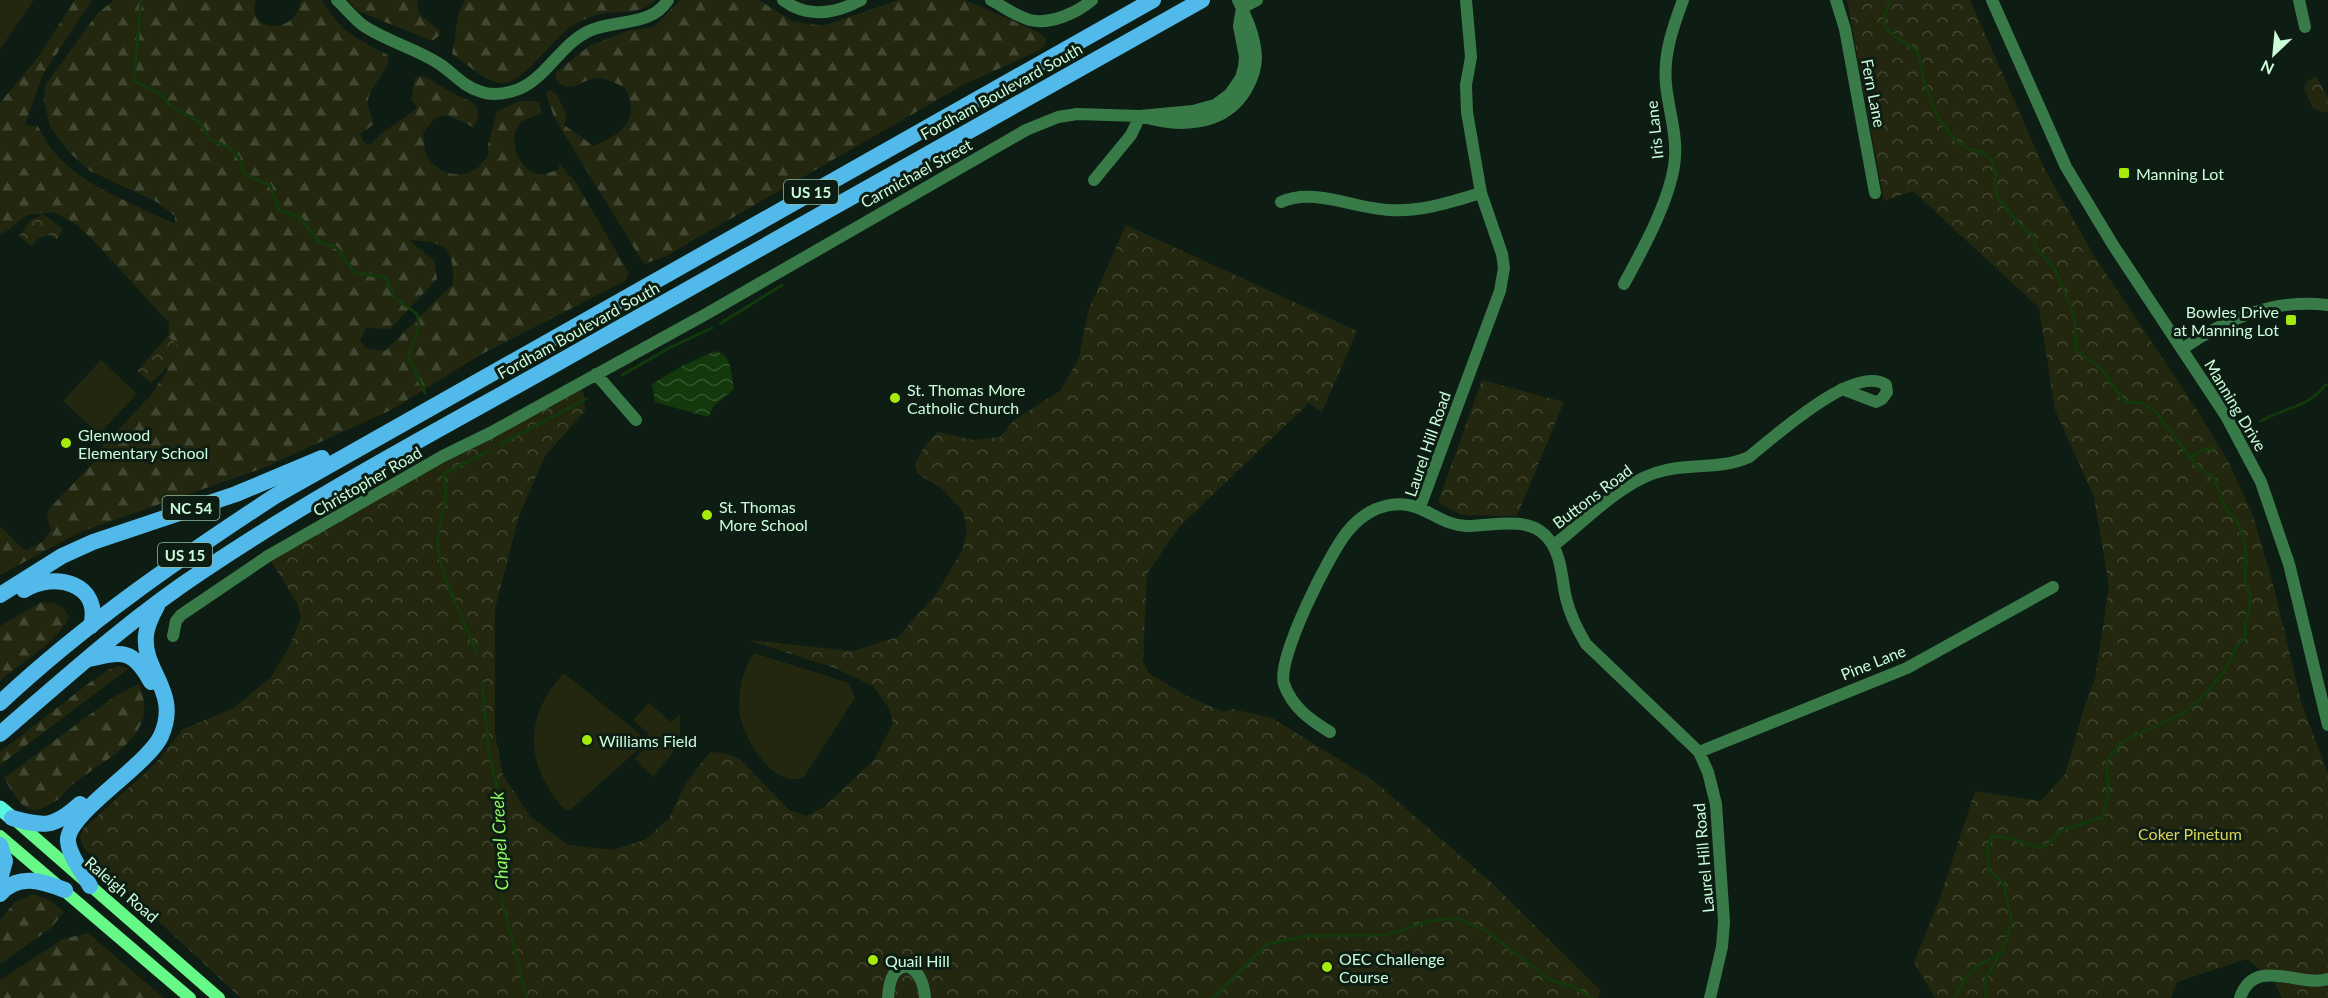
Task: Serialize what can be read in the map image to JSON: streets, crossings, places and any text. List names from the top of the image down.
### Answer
{
  "streets": {
    "highway": ["Fordham Boulevard South", "US 15", "NC 54"],
    "main road": ["Raleigh Road"],
    "street": [
      "Fern Lane",
      "Iris Lane",
      "Carmichael Street",
      "Manning Drive",
      "Laurel Hill Road",
      "Christopher Road",
      "Buttons Road",
      "Pine Lane"
    ]
  },
  "crossings": [
    ["Fordham Boulevard South", "NC 54"],
    ["Carmichael Street", "Christopher Road"],
    ["Laurel Hill Road", "Buttons Road"],
    ["Laurel Hill Road", "Pine Lane"]
  ],
  "water": ["Chapel Creek"],
  "parks": ["Coker Pinetum"],
  "places": {
    "transit": ["Manning Lot", "Bowles Drive at Manning Lot"],
    "other": [
      "St. Thomas More Catholic Church",
      "Glenwood Elementary School",
      "St. Thomas More School",
      "Williams Field",
      "Quail Hill",
      "OEC Challenge Course"
    ]
  },
  "north": "bottom left"
}
